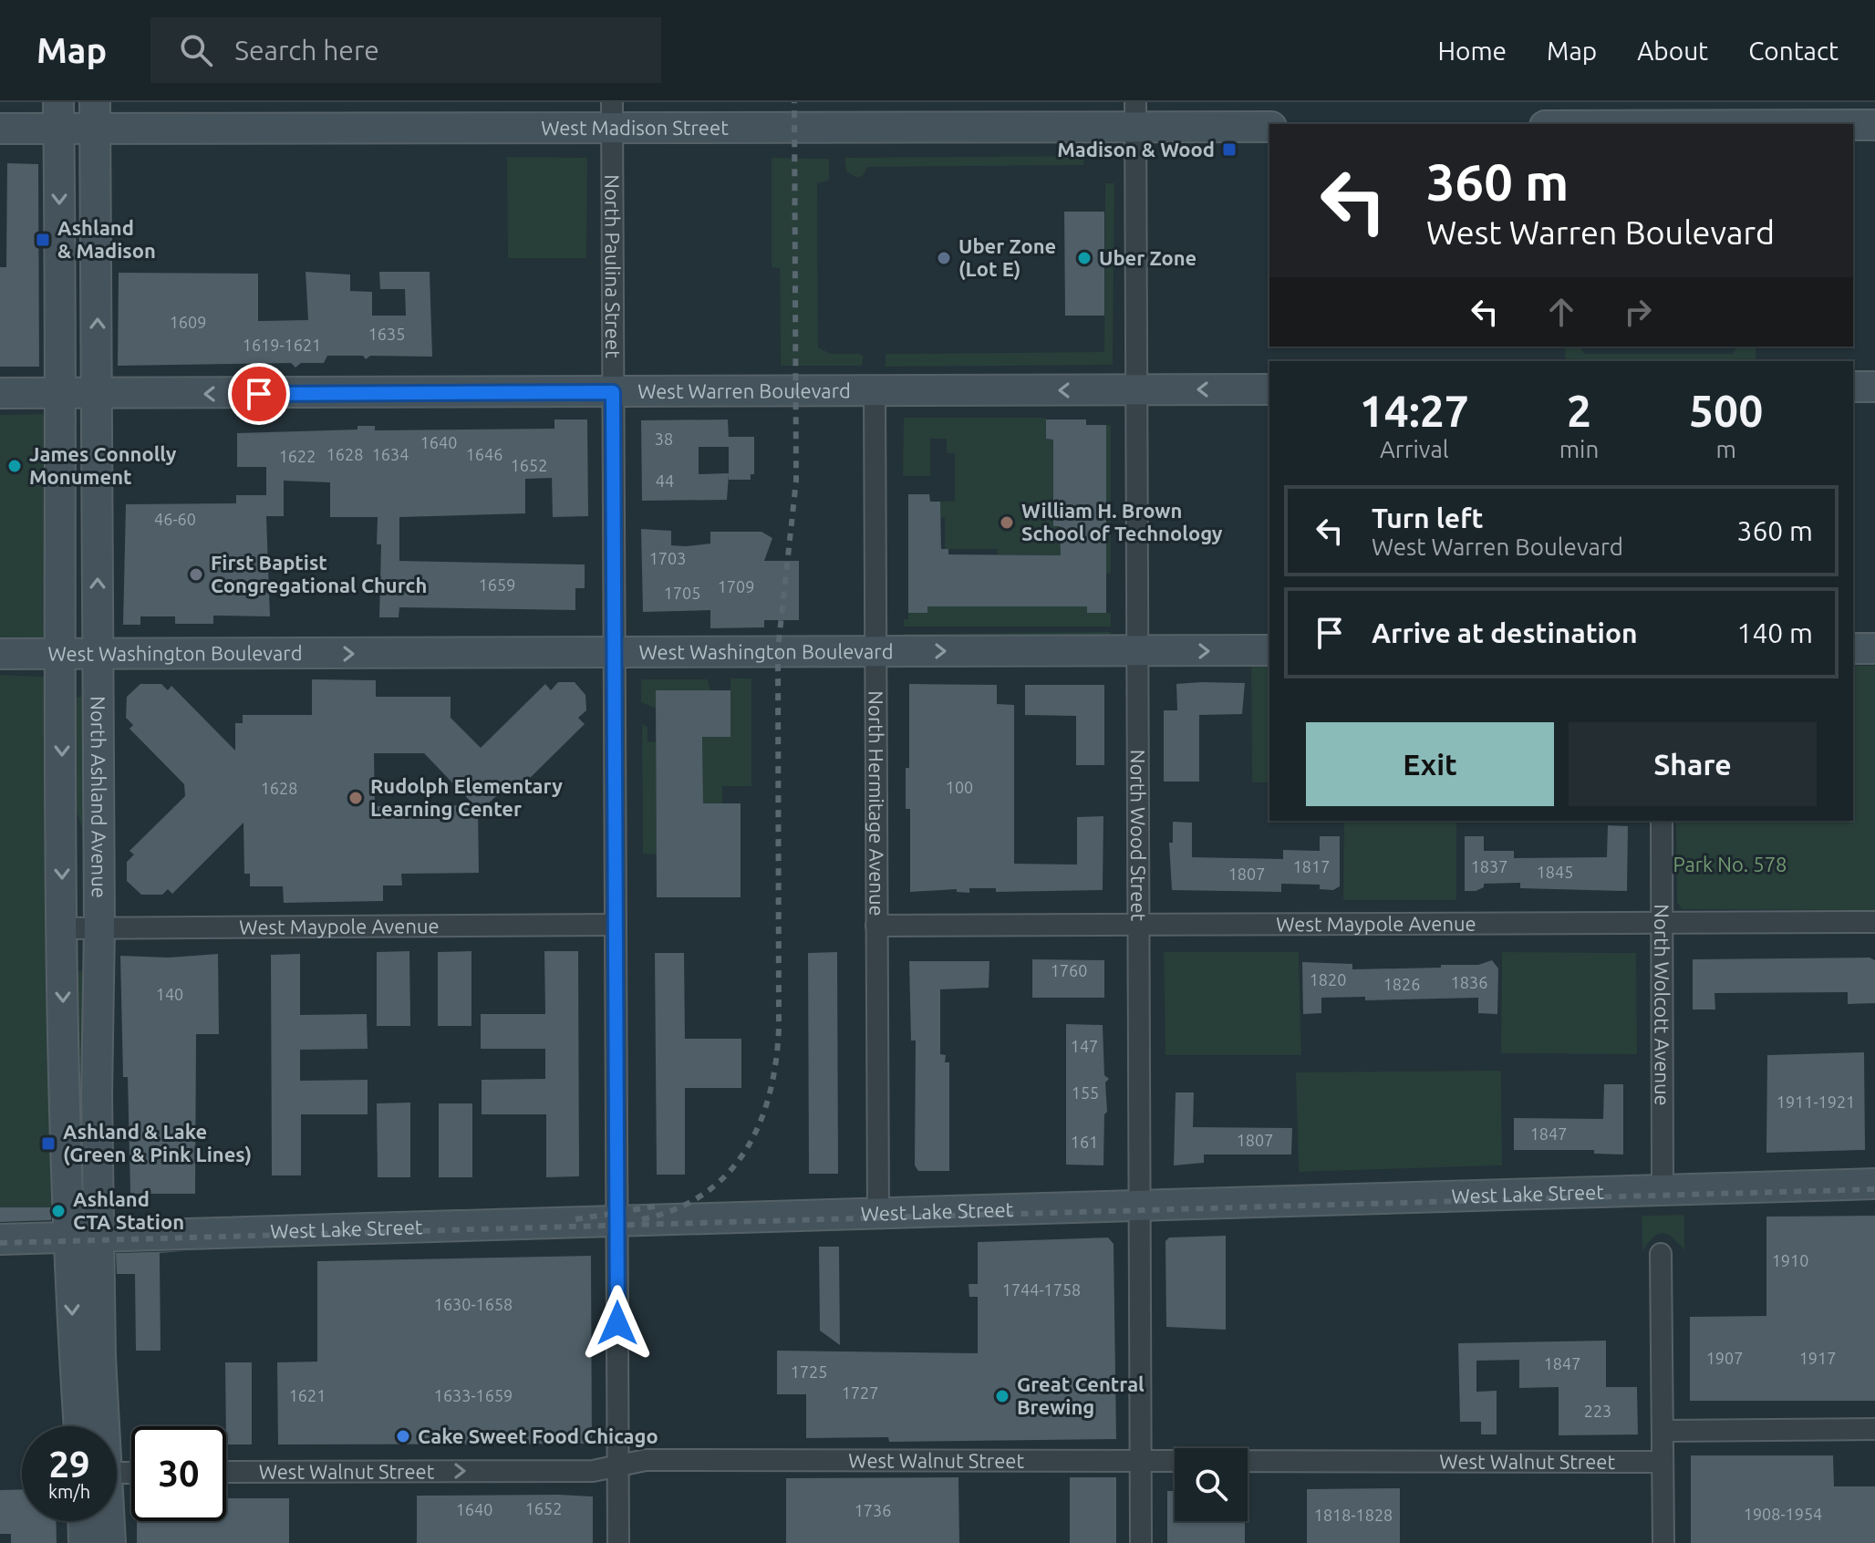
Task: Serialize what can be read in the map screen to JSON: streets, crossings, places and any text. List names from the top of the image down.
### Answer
{
  "streets": {
    "main road": [
      "West Madison Street",
      "West Warren Boulevard",
      "West Washington Boulevard",
      "North Ashland Avenue",
      "West Lake Street"
    ],
    "street": [
      "North Paulina Street",
      "North Hermitage Avenue",
      "North Wood Street",
      "West Maypole Avenue",
      "North Wolcott Avenue",
      "West Walnut Street"
    ]
  },
  "crossings": [
    ["West Madison Street", "North Paulina Street"],
    ["West Madison Street", "North Ashland Avenue"],
    ["West Madison Street", "North Wood Street"],
    ["North Paulina Street", "West Warren Boulevard"],
    ["North Paulina Street", "West Washington Boulevard"],
    ["North Paulina Street", "West Maypole Avenue"],
    ["North Paulina Street", "West Lake Street"],
    ["North Paulina Street", "West Walnut Street"],
    ["West Warren Boulevard", "North Ashland Avenue"],
    ["West Warren Boulevard", "North Hermitage Avenue"],
    ["West Warren Boulevard", "North Wood Street"],
    ["West Washington Boulevard", "North Ashland Avenue"],
    ["West Washington Boulevard", "North Hermitage Avenue"],
    ["West Washington Boulevard", "North Wood Street"],
    ["North Ashland Avenue", "West Maypole Avenue"],
    ["North Ashland Avenue", "West Lake Street"],
    ["North Hermitage Avenue", "West Maypole Avenue"],
    ["North Hermitage Avenue", "West Lake Street"],
    ["North Wood Street", "West Maypole Avenue"],
    ["North Wood Street", "West Lake Street"],
    ["North Wood Street", "West Walnut Street"],
    ["West Maypole Avenue", "North Wolcott Avenue"],
    ["North Wolcott Avenue", "West Lake Street"]
  ],
  "one_way": ["West Warren Boulevard", "West Washington Boulevard"],
  "parks": ["Park No. 578"],
  "places": {
    "transit": ["Madison & Wood", "Ashland & Madison", "Ashland & Lake (Green & Pink Lines)"],
    "other": [
      "Uber Zone (Lot E)",
      "Uber Zone",
      "James Connolly Monument",
      "William H. Brown School of Technology",
      "First Baptist Congregational Church",
      "Rudolph Elementary Learning Center",
      "Ashland CTA Station",
      "Great Central Brewing",
      "Cake Sweet Food Chicago"
    ]
  },
  "house_numbers": [
    "1609",
    "1635",
    "1619-1621",
    "38",
    "1640",
    "1628",
    "1634",
    "1646",
    "1622",
    "1652",
    "44",
    "46-60",
    "1703",
    "1659",
    "1709",
    "1705",
    "100",
    "1628",
    "1817",
    "1837",
    "1845",
    "1807",
    "1760",
    "1820",
    "1836",
    "1826",
    "140",
    "147",
    "155",
    "1911-1921",
    "1847",
    "1807",
    "161",
    "1910",
    "1744-1758",
    "1630-1658",
    "1907",
    "1917",
    "1847",
    "1725",
    "1727",
    "1621",
    "1633-1659",
    "223",
    "1652",
    "1640",
    "1736",
    "1908-1954",
    "1818-1828"
  ],
  "page": {
    "header": "Map",
    "search": "Search here",
    "nav": [
      "Home",
      "Map",
      "About",
      "Contact"
    ],
    "turn": ["360 m", "West Warren Boulevard"],
    "eta": [
      "14:27",
      "Arrival",
      "2",
      "min",
      "500",
      "m"
    ],
    "list": [
      {
        "name": "Turn left",
        "note": "West Warren Boulevard",
        "value": "360 m"
      },
      {
        "name": "Arrive at destination",
        "value": "140 m"
      }
    ],
    "buttons": ["Exit", "Share"],
    "speed": "29 km/h",
    "limit": "30"
  }
}
